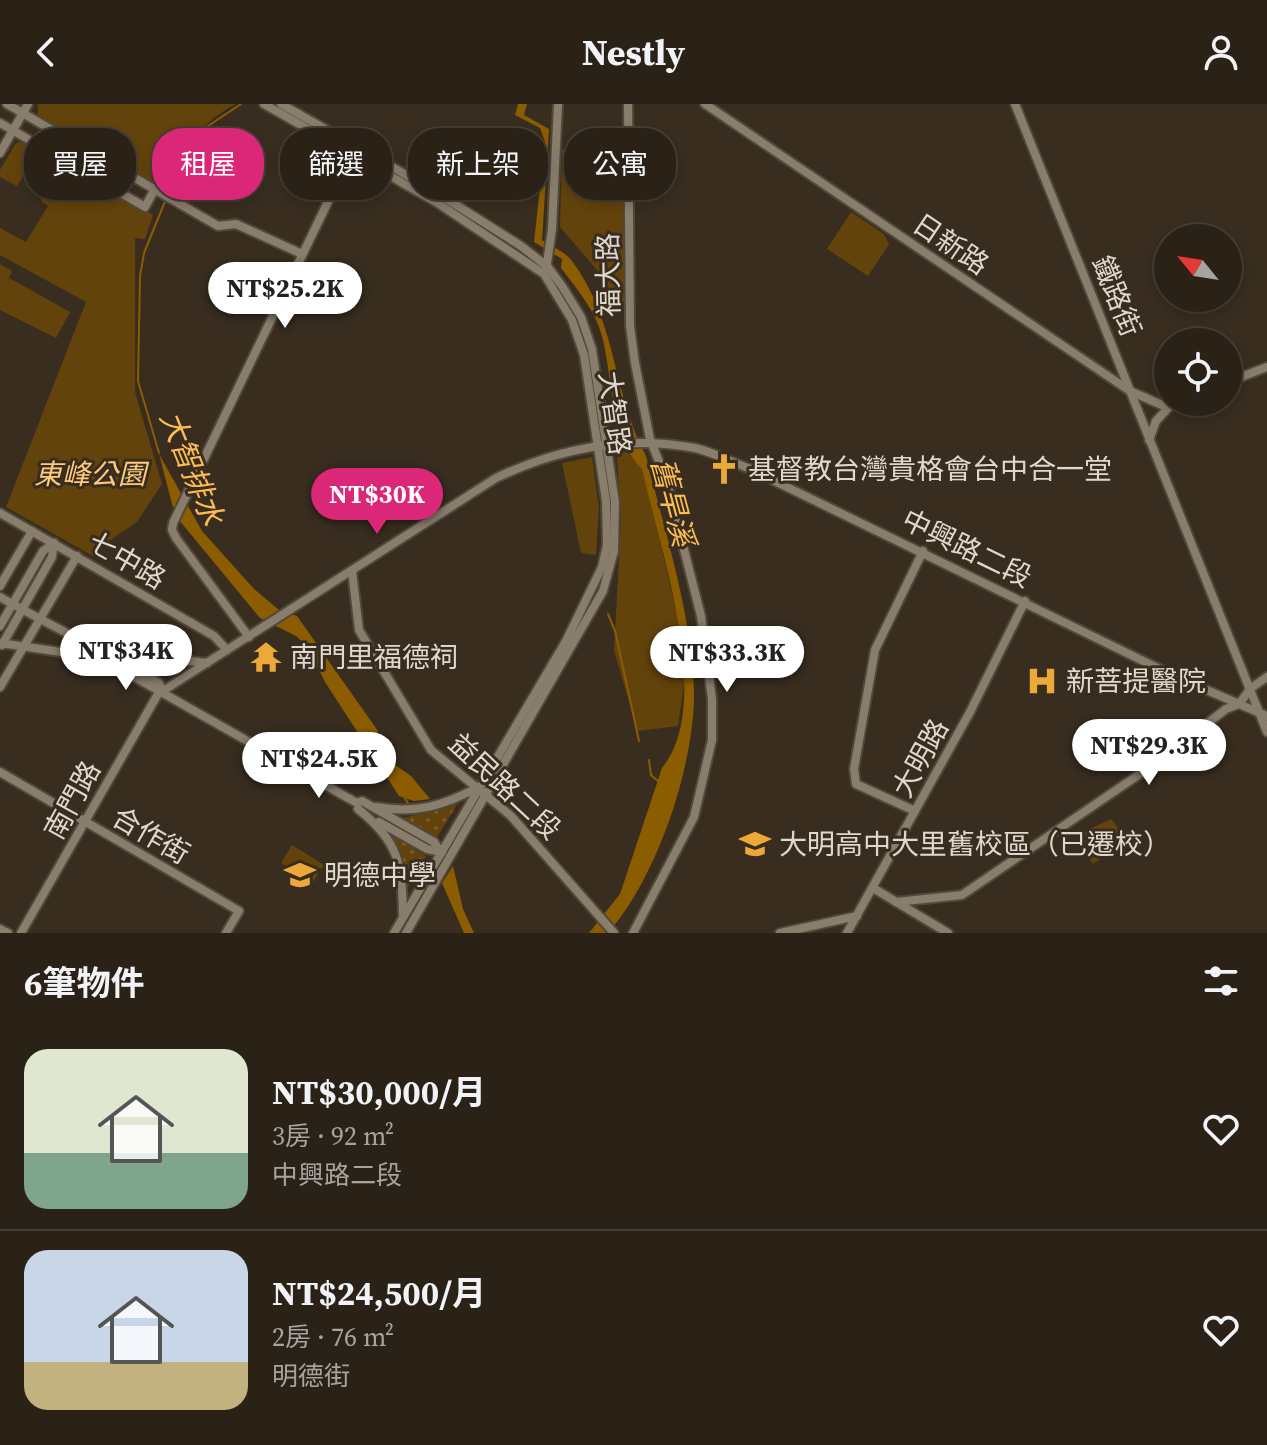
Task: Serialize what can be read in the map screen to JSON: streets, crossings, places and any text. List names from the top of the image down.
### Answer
{
  "streets": {
    "street": [
      "日新路",
      "福大路",
      "鐵路街",
      "大智路",
      "中興路二段",
      "七中路",
      "大明路",
      "益民路二段",
      "南門路",
      "合作街"
    ]
  },
  "crossings": [
    ["日新路", "鐵路街"],
    ["福大路", "中興路二段"],
    ["鐵路街", "中興路二段"],
    ["大智路", "中興路二段"],
    ["大智路", "益民路二段"],
    ["中興路二段", "大明路"],
    ["南門路", "合作街"]
  ],
  "water": ["大智排水", "舊旱溪"],
  "parks": ["東峰公園"],
  "places": {
    "church": ["基督教台灣貴格會台中合一堂"],
    "temple": ["南門里福德祠"],
    "hospital": ["新菩提醫院"],
    "school or university": ["大明高中大里舊校區（已遷校）", "明德中學"]
  },
  "north": "top left",
  "page": {
    "header": "Nestly",
    "chip": [
      "買屋",
      "租屋",
      "篩選",
      "新上架",
      "公寓"
    ],
    "price": [
      "NT$25.2K",
      "NT$30K",
      "NT$34K",
      "NT$33.3K",
      "NT$29.3K",
      "NT$24.5K"
    ],
    "heading": "6筆物件",
    "list": [
      {
        "name": "NT$30,000/月",
        "note": "3房 · 92 m² · 中興路二段"
      },
      {
        "name": "NT$24,500/月",
        "note": "2房 · 76 m² · 明德街"
      }
    ]
  }
}
